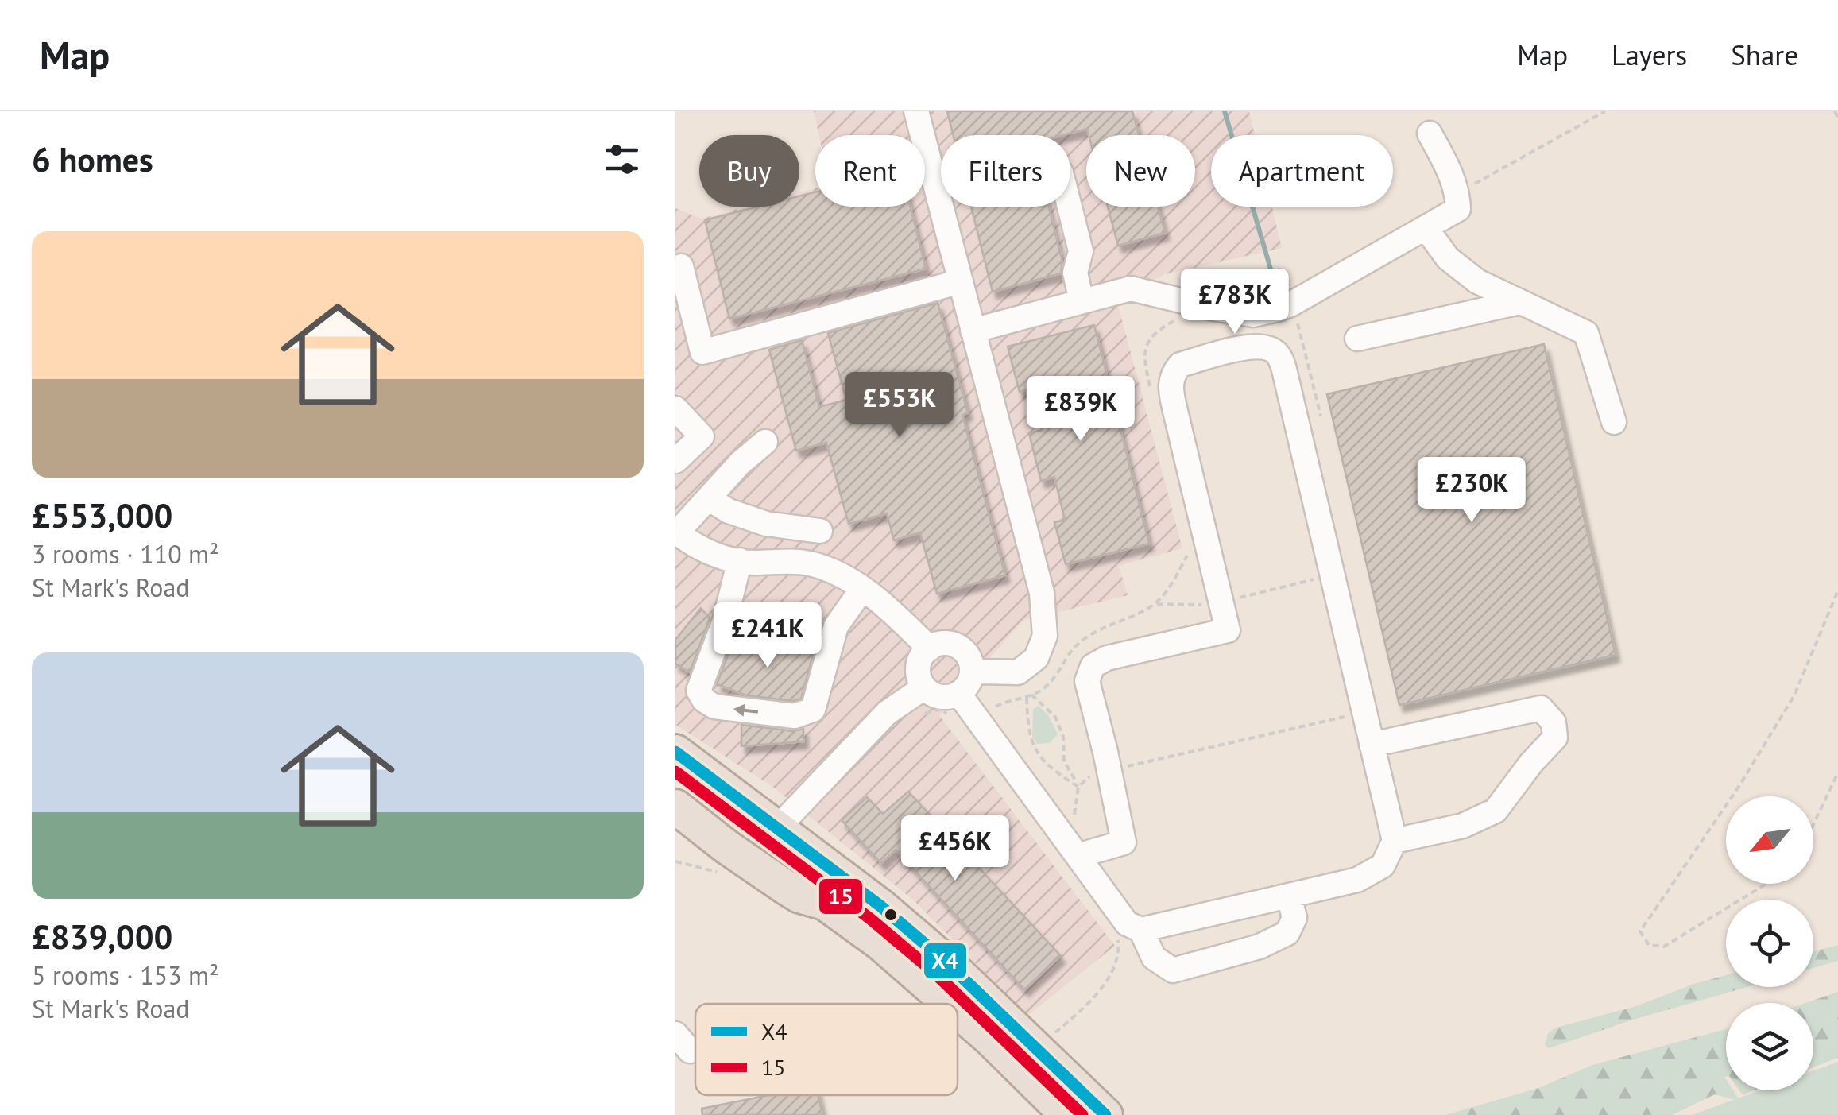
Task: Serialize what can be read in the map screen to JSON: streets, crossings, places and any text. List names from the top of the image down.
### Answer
{
  "lines": ["transit line X4", "transit line 15"],
  "legend": ["X4", "15"],
  "north": "bottom left",
  "page": {
    "header": "Map",
    "nav": ["Map", "Layers", "Share"],
    "heading": "6 homes",
    "chip": [
      "Buy",
      "Rent",
      "Filters",
      "New",
      "Apartment"
    ],
    "list": [
      {
        "name": "£553,000",
        "note": "3 rooms · 110 m² · St Mark's Road"
      },
      {
        "name": "£839,000",
        "note": "5 rooms · 153 m² · St Mark's Road"
      }
    ],
    "price": [
      "£783K",
      "£553K",
      "£839K",
      "£230K",
      "£241K",
      "£456K"
    ]
  }
}
